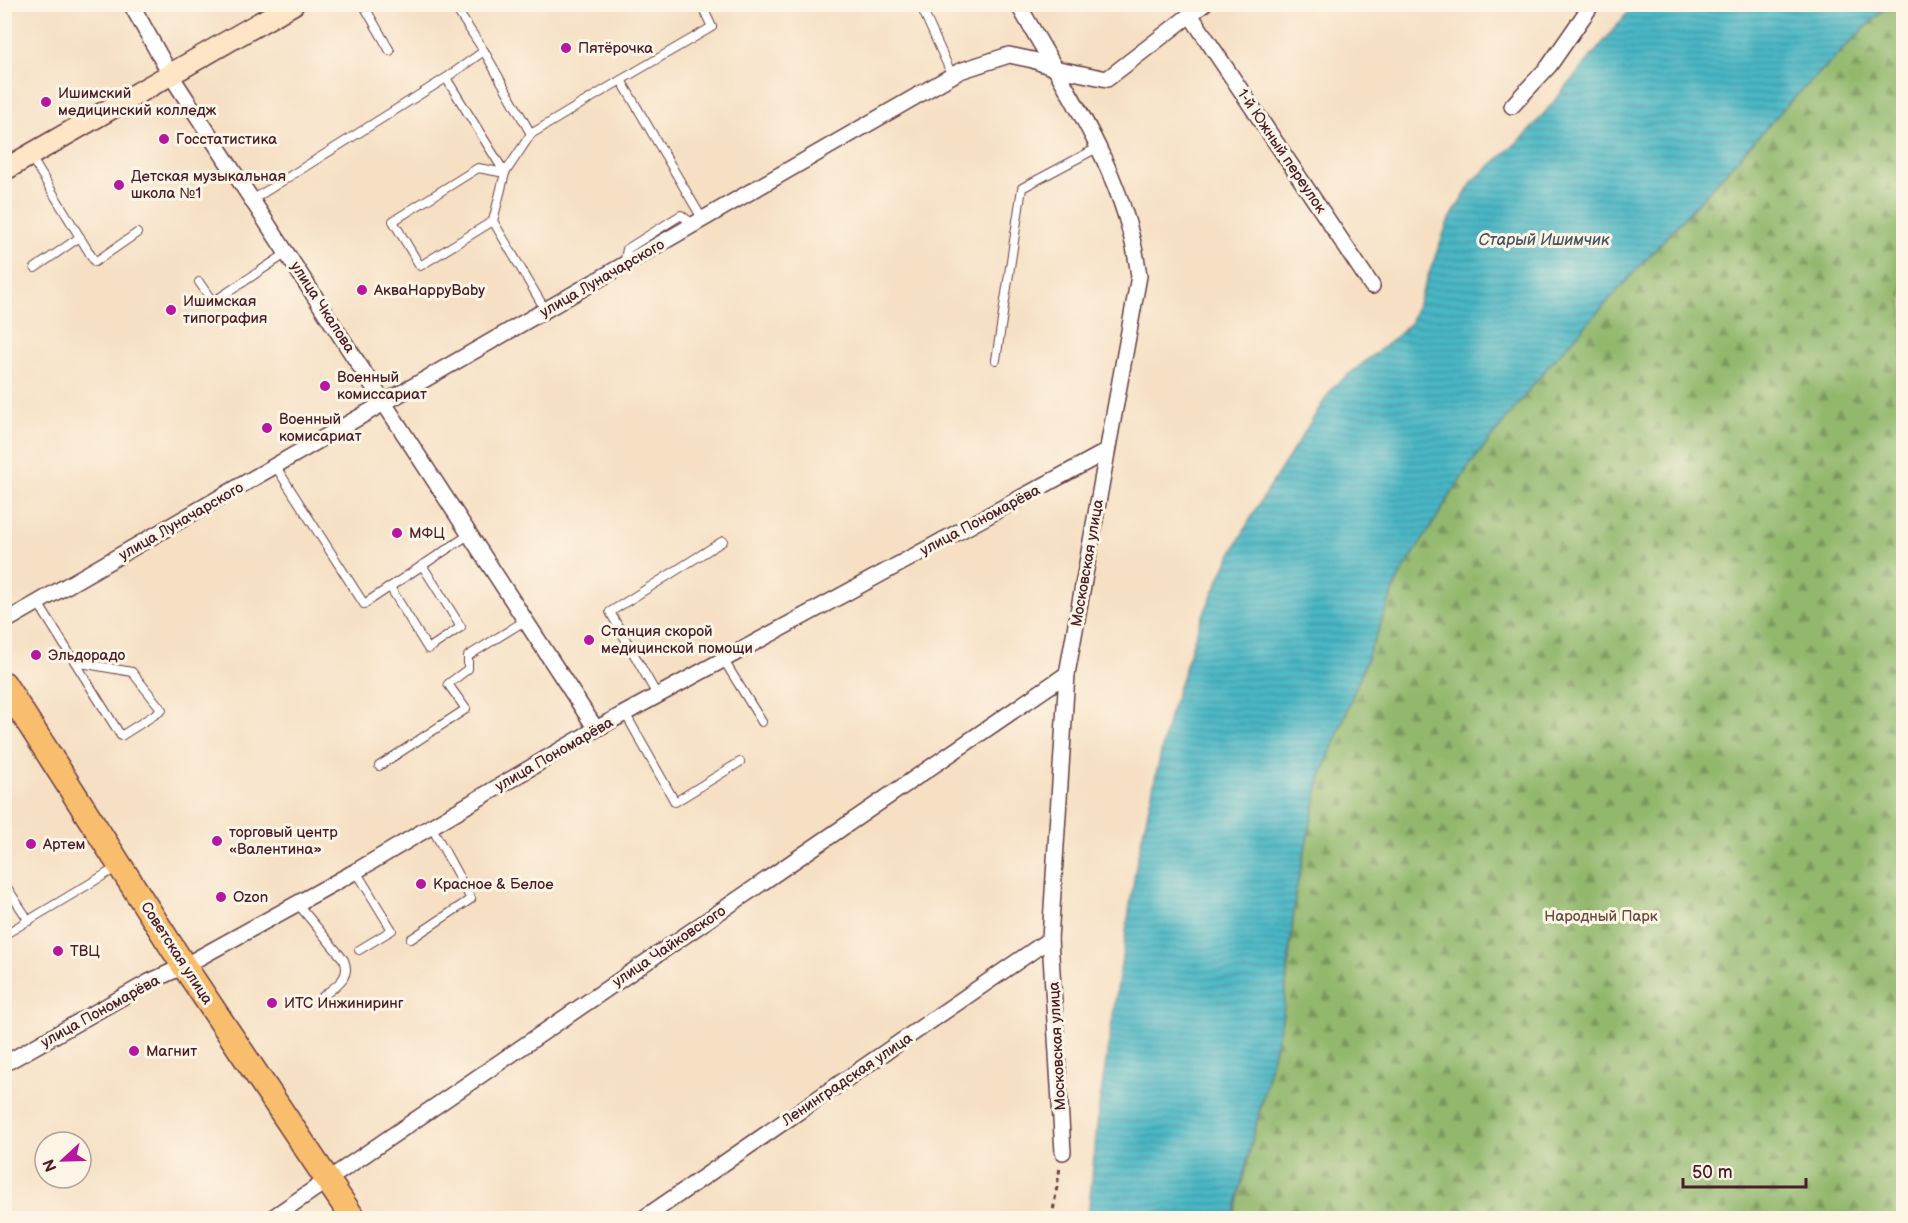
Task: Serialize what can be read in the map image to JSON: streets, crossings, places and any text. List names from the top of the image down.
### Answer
{
  "streets": {
    "main road": ["Советская улица"],
    "street": [
      "1-й Южный переулок",
      "улица Луначарского",
      "улица Чкалова",
      "улица Пономарёва",
      "Московская улица",
      "улица Чайковского",
      "Ленинградская улица"
    ]
  },
  "crossings": [
    ["1-й Южный переулок", "улица Луначарского"],
    ["улица Луначарского", "улица Чкалова"],
    ["улица Луначарского", "Московская улица"],
    ["улица Чкалова", "улица Пономарёва"],
    ["улица Пономарёва", "Московская улица"],
    ["улица Пономарёва", "Советская улица"],
    ["Московская улица", "улица Чайковского"],
    ["Московская улица", "Ленинградская улица"],
    ["улица Чайковского", "Советская улица"]
  ],
  "water": ["Старый Ишимчик"],
  "parks": ["Народный Парк"],
  "places": [
    "Пятёрочка",
    "Ишимский медицинский колледж",
    "Госстатистика",
    "Детская музыкальная школа №1",
    "АкваHappyBaby",
    "Ишимская типография",
    "Военный комиссариат",
    "Военный комисариат",
    "МФЦ",
    "Станция скорой медицинской помощи",
    "Эльдорадо",
    "торговый центр «Валентина»",
    "Артем",
    "Красное & Белое",
    "Ozon",
    "ТВЦ",
    "ИТС Инжиниринг",
    "Магнит"
  ],
  "scale_bar": "50 m",
  "north": "left"
}
